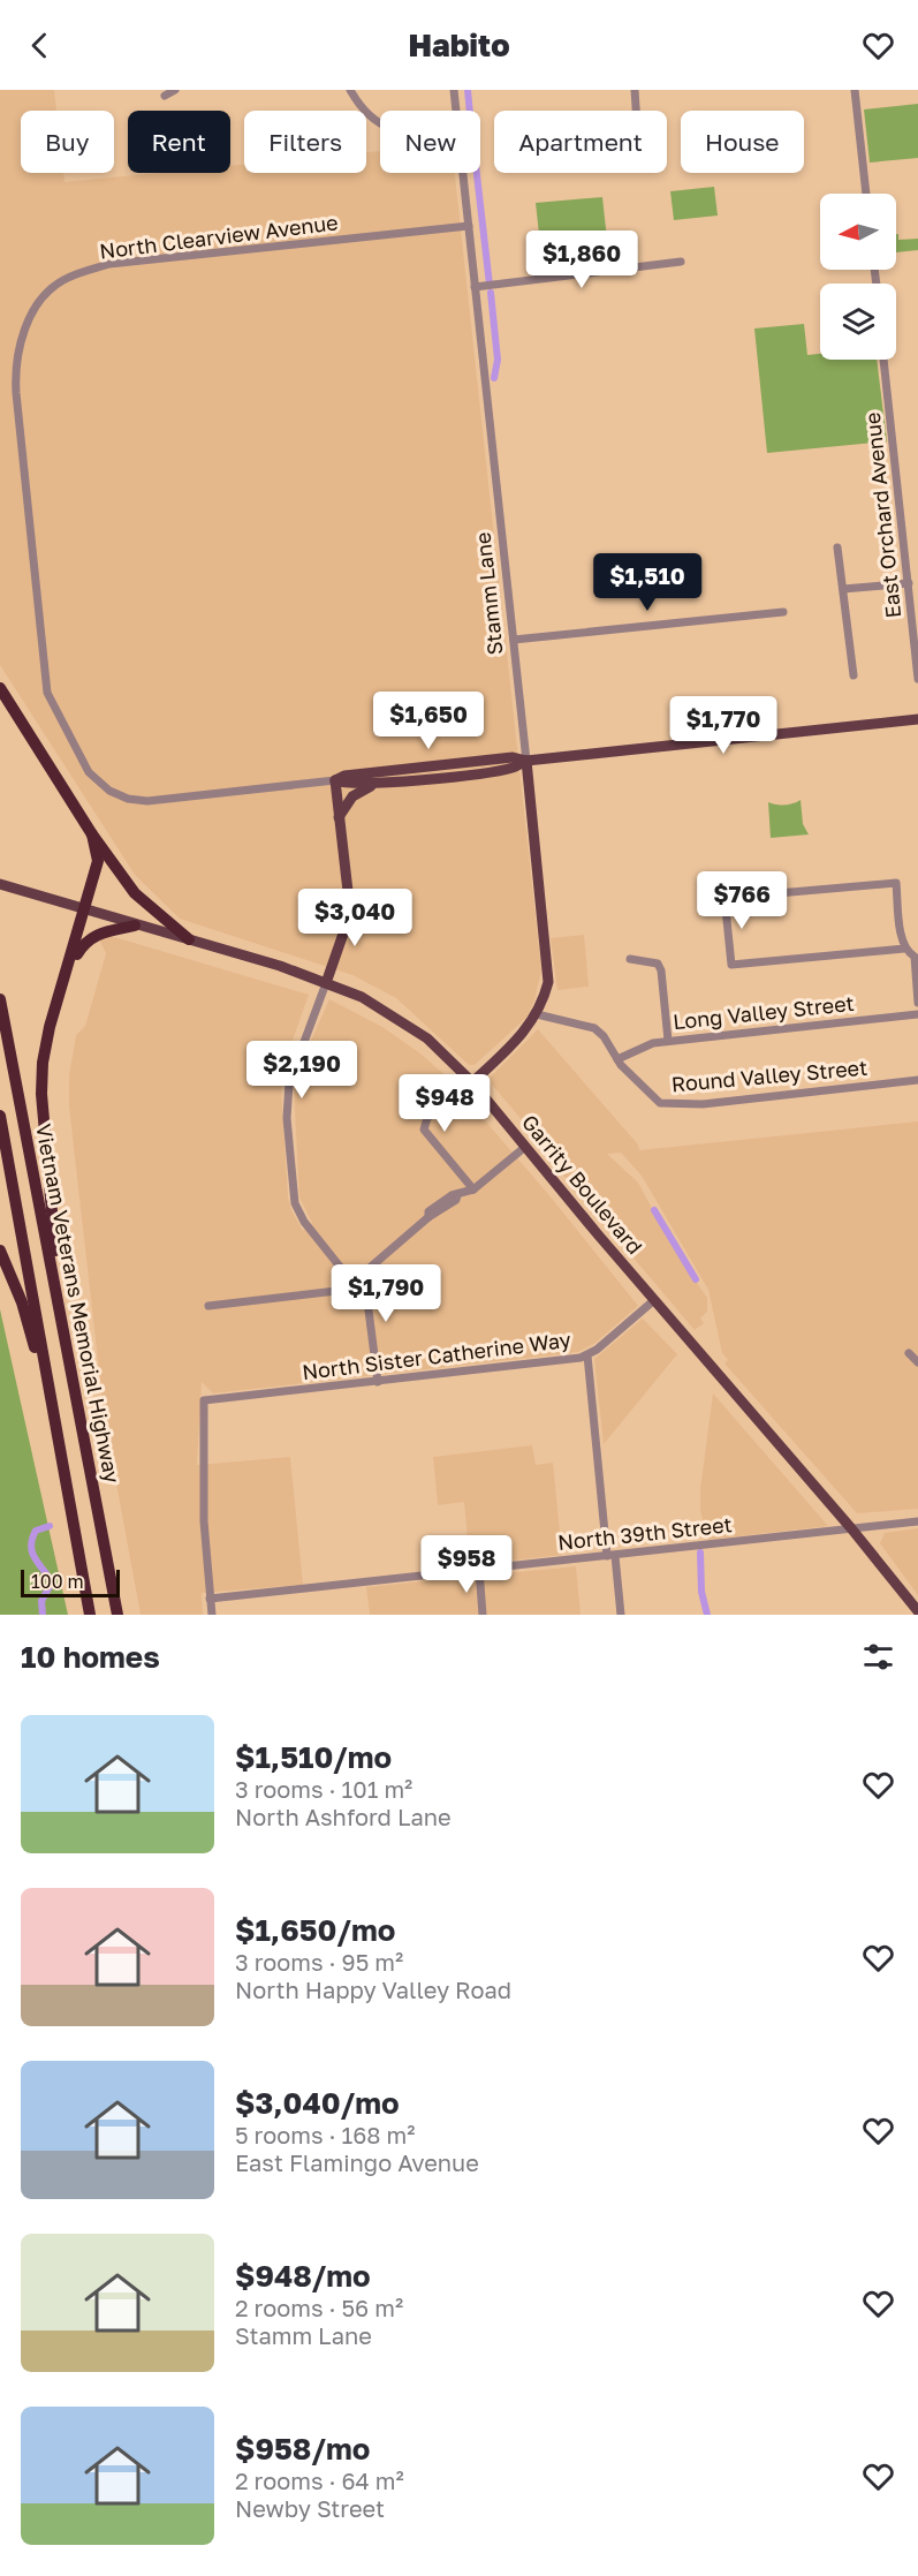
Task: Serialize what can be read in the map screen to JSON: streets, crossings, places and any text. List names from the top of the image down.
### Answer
{
  "streets": {
    "highway": ["Vietnam Veterans Memorial Highway"],
    "main road": ["Stamm Lane", "Garrity Boulevard"],
    "street": [
      "North Clearview Avenue",
      "East Orchard Avenue",
      "Long Valley Street",
      "Round Valley Street",
      "North Sister Catherine Way",
      "North 39th Street"
    ]
  },
  "crossings": [
    ["North Clearview Avenue", "Stamm Lane"],
    ["Stamm Lane", "Round Valley Street"],
    ["Stamm Lane", "Garrity Boulevard"],
    ["Long Valley Street", "Round Valley Street"],
    ["Garrity Boulevard", "North Sister Catherine Way"],
    ["Garrity Boulevard", "North 39th Street"],
    ["North Sister Catherine Way", "North 39th Street"]
  ],
  "scale_bar": "100 m",
  "north": "left",
  "page": {
    "header": "Habito",
    "chip": [
      "Buy",
      "Rent",
      "Filters",
      "New",
      "Apartment",
      "House"
    ],
    "price": [
      "$1,860",
      "$1,510",
      "$1,650",
      "$1,770",
      "$766",
      "$3,040",
      "$2,190",
      "$948",
      "$1,790",
      "$958"
    ],
    "scale": "100 m",
    "heading": "10 homes",
    "list": [
      {
        "name": "$1,510/mo",
        "note": "3 rooms · 101 m² · North Ashford Lane"
      },
      {
        "name": "$1,650/mo",
        "note": "3 rooms · 95 m² · North Happy Valley Road"
      },
      {
        "name": "$3,040/mo",
        "note": "5 rooms · 168 m² · East Flamingo Avenue"
      },
      {
        "name": "$948/mo",
        "note": "2 rooms · 56 m² · Stamm Lane"
      },
      {
        "name": "$958/mo",
        "note": "2 rooms · 64 m² · Newby Street"
      }
    ]
  }
}
